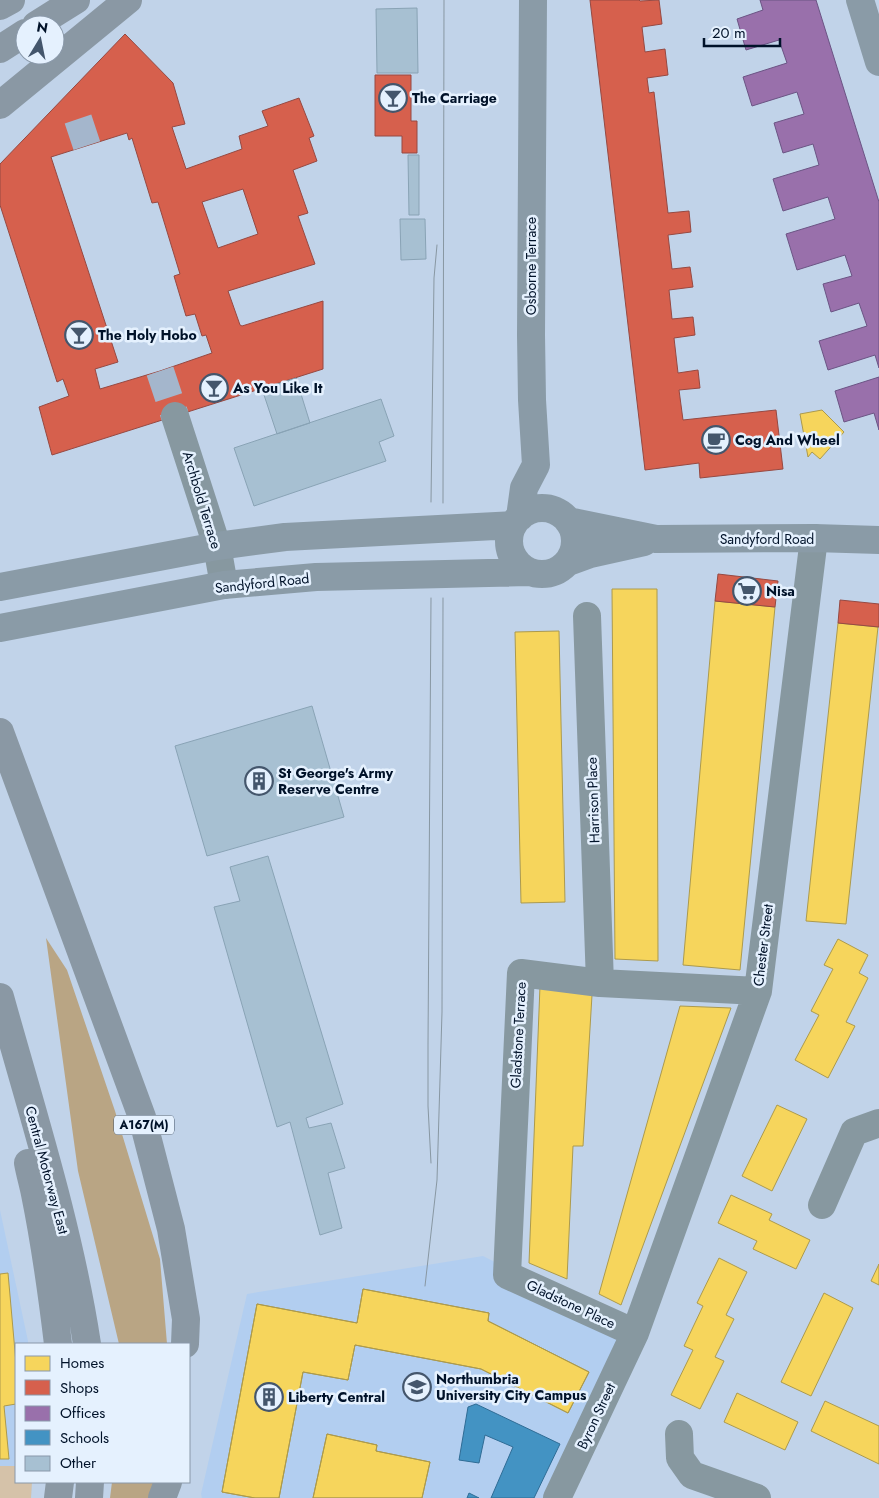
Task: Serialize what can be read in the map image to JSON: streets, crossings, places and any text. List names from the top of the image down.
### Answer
{
  "streets": {
    "highway": ["A167(M)", "Central Motorway East"],
    "main road": ["Osborne Terrace", "Sandyford Road"],
    "street": [
      "Archbold Terrace",
      "Harrison Place",
      "Chester Street",
      "Gladstone Terrace",
      "Gladstone Place",
      "Byron Street"
    ]
  },
  "crossings": [
    ["Archbold Terrace", "Sandyford Road"],
    ["Sandyford Road", "Chester Street"],
    ["Harrison Place", "Gladstone Terrace"],
    ["Chester Street", "Gladstone Terrace"],
    ["Chester Street", "Gladstone Place"],
    ["Chester Street", "Byron Street"],
    ["Gladstone Terrace", "Gladstone Place"],
    ["Gladstone Place", "Byron Street"]
  ],
  "places": {
    "bar": ["The Carriage", "The Holy Hobo", "As You Like It"],
    "cafe": ["Cog And Wheel"],
    "supermarket": ["Nisa"],
    "building": ["St George's Army Reserve Centre", "Liberty Central"],
    "school or university": ["Northumbria University City Campus"]
  },
  "legend": [
    "Homes",
    "Shops",
    "Offices",
    "Schools",
    "Other"
  ],
  "scale_bar": "20 m",
  "north": "top"
}
